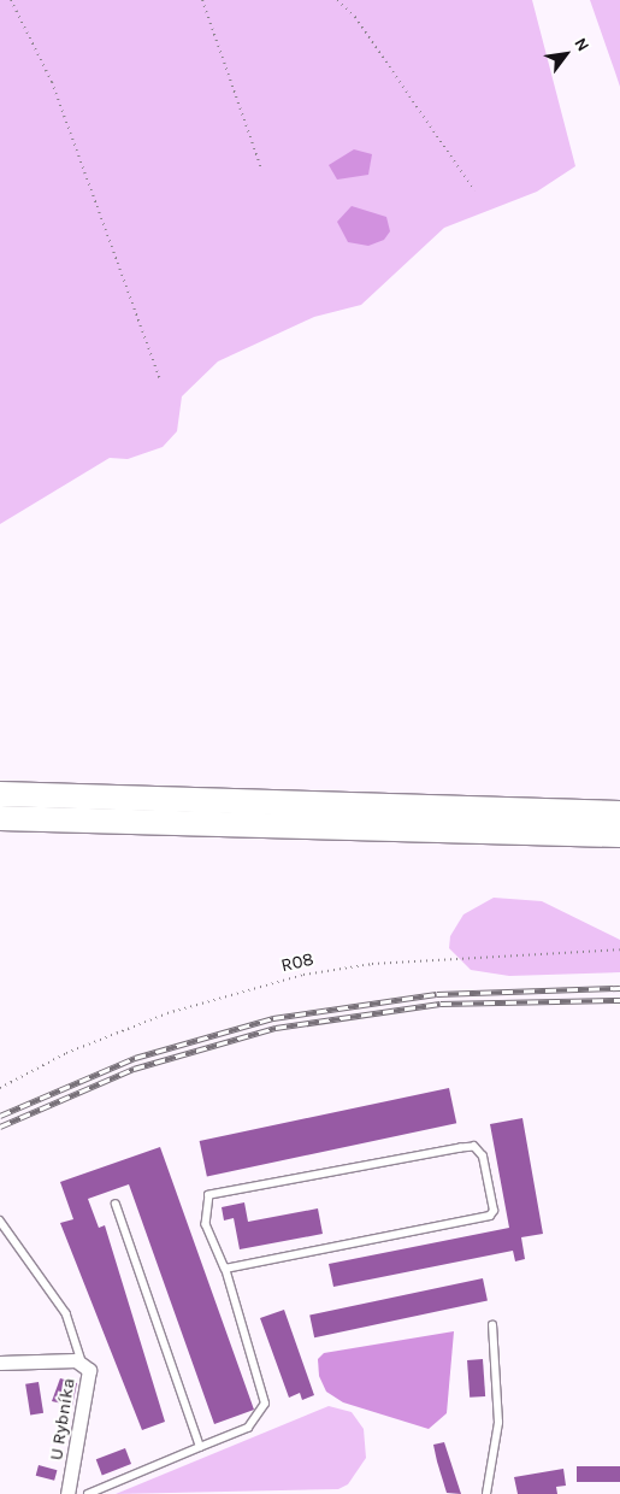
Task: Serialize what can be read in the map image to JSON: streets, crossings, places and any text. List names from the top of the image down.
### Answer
{
  "streets": {
    "street": ["U Rybníka"],
    "path": ["R08"]
  },
  "north": "top right"
}
